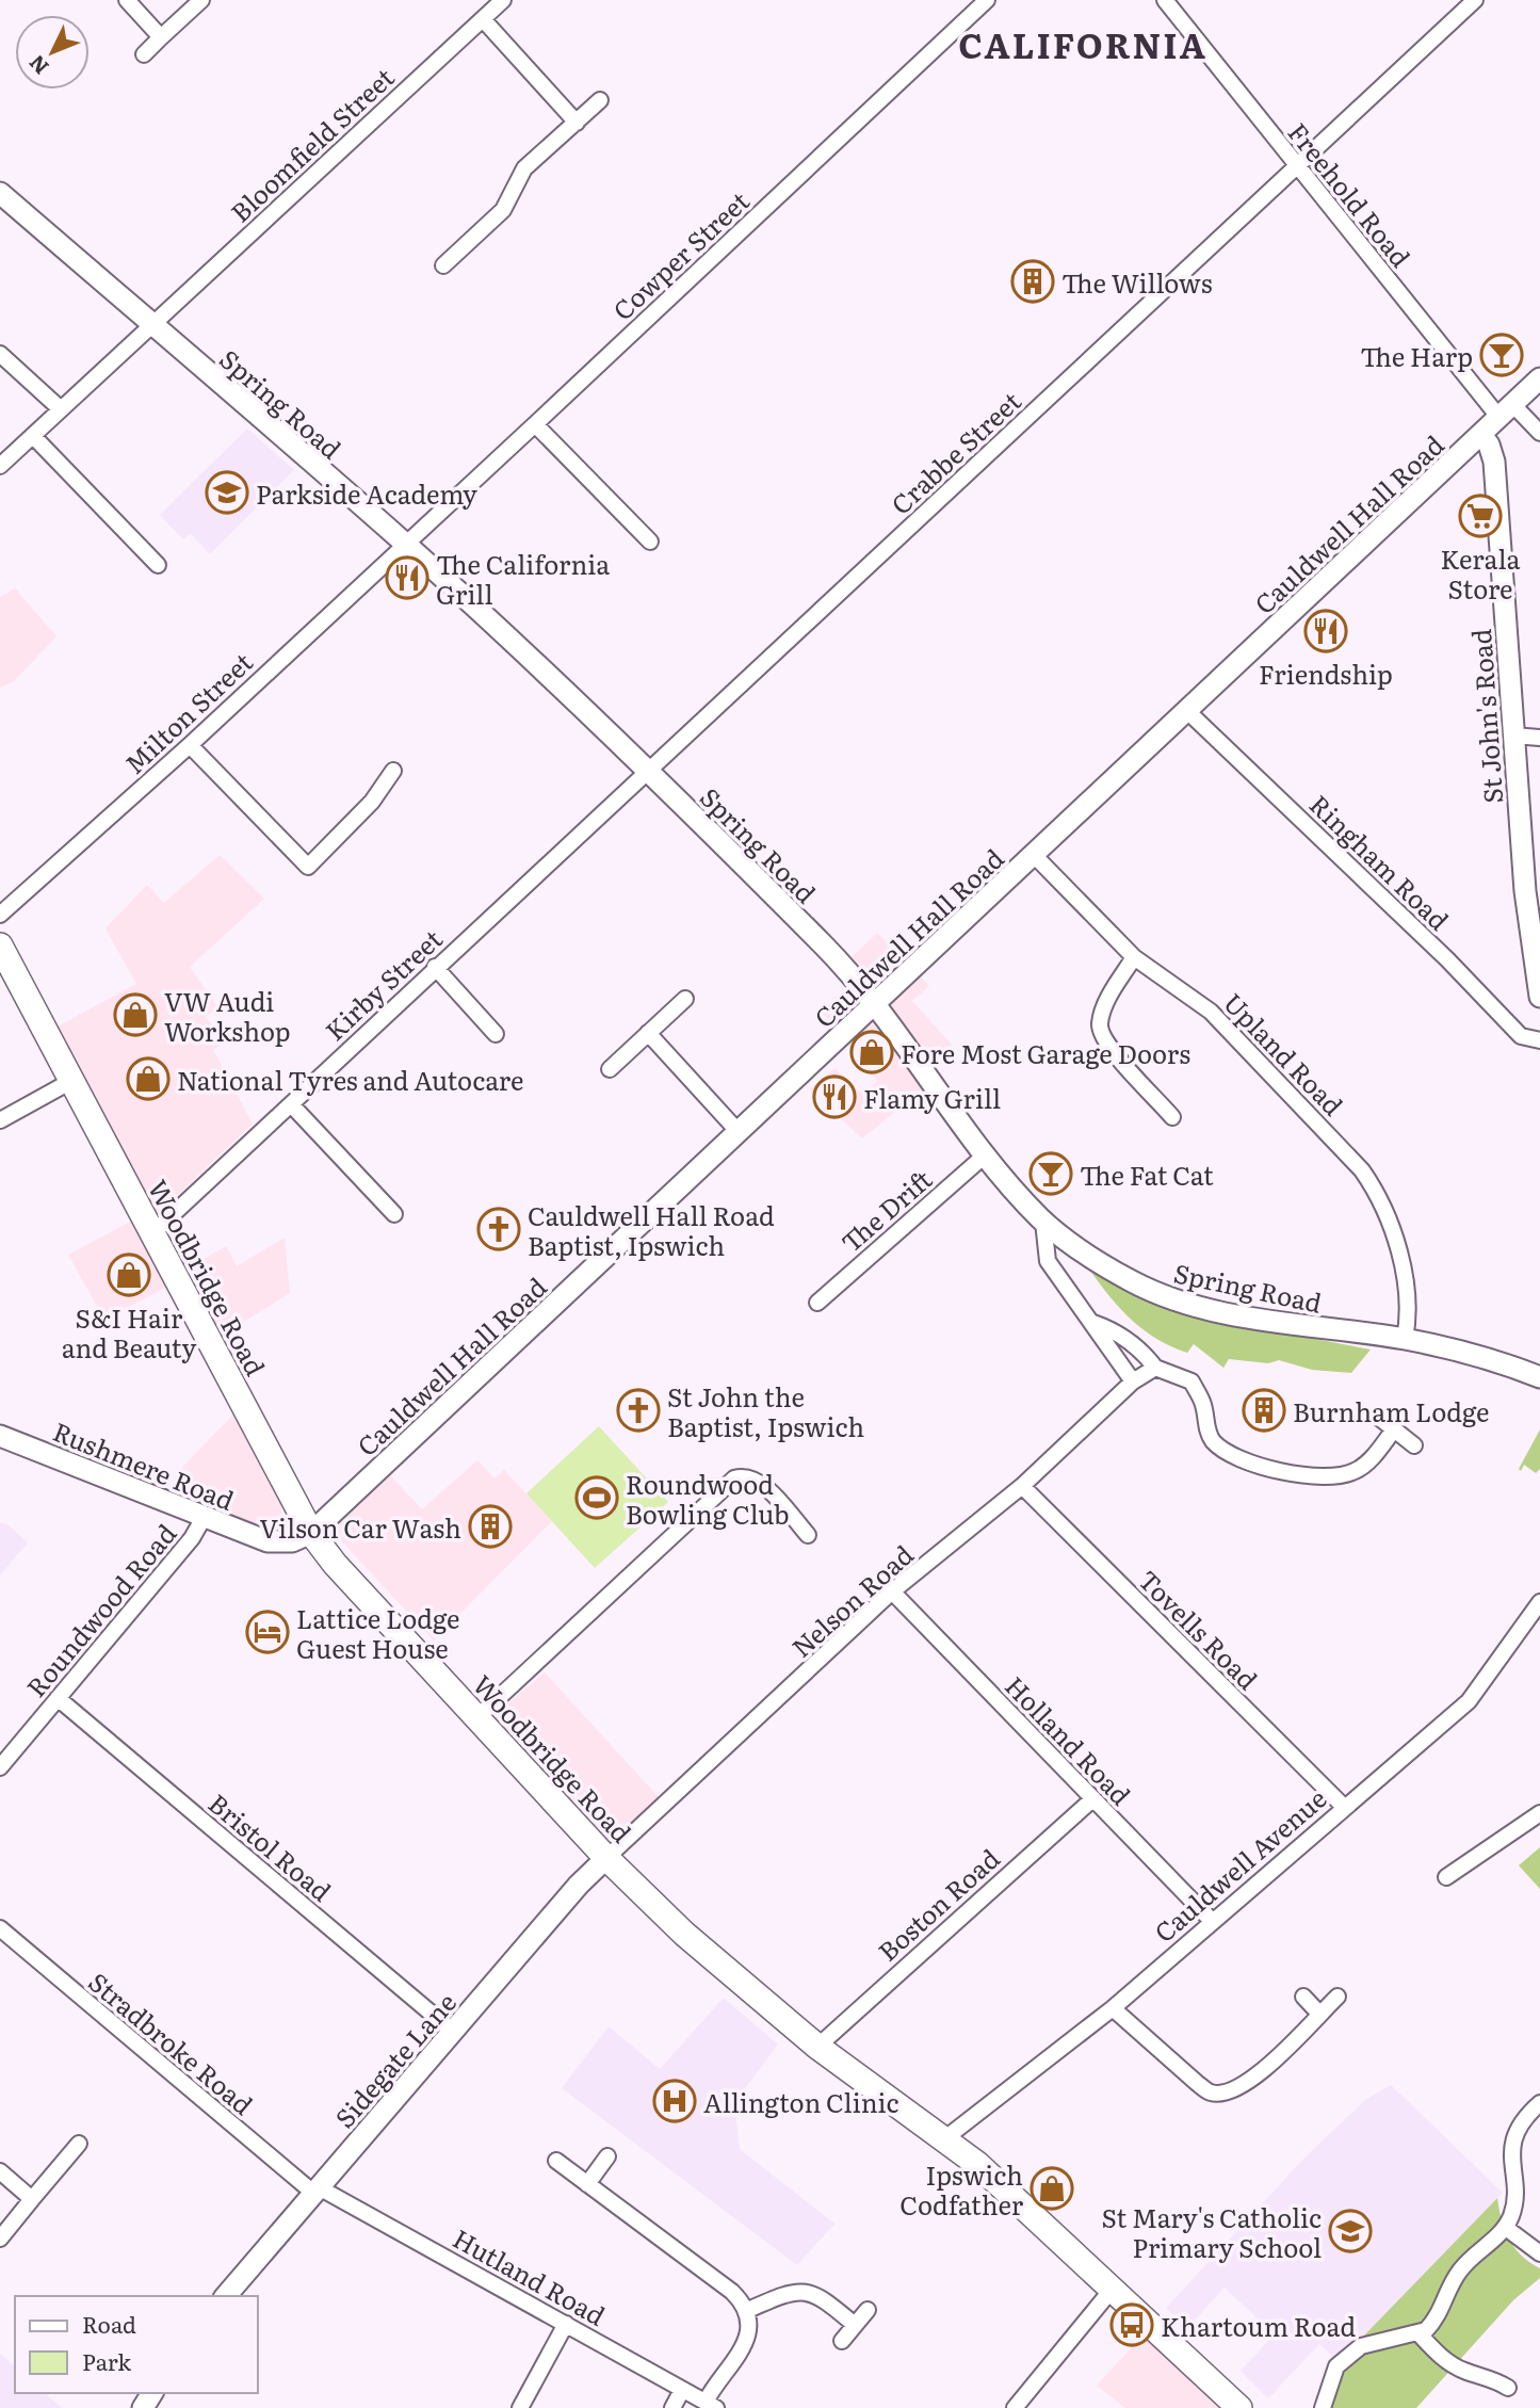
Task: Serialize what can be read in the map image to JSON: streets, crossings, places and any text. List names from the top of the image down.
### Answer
{
  "streets": {
    "main road": ["Woodbridge Road"],
    "street": [
      "Bloomfield Street",
      "Freehold Road",
      "Cowper Street",
      "Spring Road",
      "Crabbe Street",
      "Cauldwell Hall Road",
      "Milton Street",
      "St John's Road",
      "Ringham Road",
      "Kirby Street",
      "Upland Road",
      "The Drift",
      "Rushmere Road",
      "Nelson Road",
      "Roundwood Road",
      "Tovells Road",
      "Holland Road",
      "Bristol Road",
      "Cauldwell Avenue",
      "Boston Road",
      "Stradbroke Road",
      "Sidegate Lane",
      "Hutland Road"
    ]
  },
  "crossings": [
    ["Bloomfield Street", "Spring Road"],
    ["Freehold Road", "Crabbe Street"],
    ["Freehold Road", "Cauldwell Hall Road"],
    ["Cowper Street", "Spring Road"],
    ["Cowper Street", "Milton Street"],
    ["Spring Road", "Crabbe Street"],
    ["Spring Road", "Cauldwell Hall Road"],
    ["Spring Road", "Milton Street"],
    ["Spring Road", "Kirby Street"],
    ["Spring Road", "Upland Road"],
    ["Spring Road", "The Drift"],
    ["Crabbe Street", "Kirby Street"],
    ["Cauldwell Hall Road", "St John's Road"],
    ["Cauldwell Hall Road", "Ringham Road"],
    ["Cauldwell Hall Road", "Upland Road"],
    ["Cauldwell Hall Road", "Woodbridge Road"],
    ["Cauldwell Hall Road", "Rushmere Road"],
    ["Kirby Street", "Woodbridge Road"],
    ["Woodbridge Road", "Rushmere Road"],
    ["Woodbridge Road", "Nelson Road"],
    ["Woodbridge Road", "Cauldwell Avenue"],
    ["Woodbridge Road", "Boston Road"],
    ["Woodbridge Road", "Sidegate Lane"],
    ["Rushmere Road", "Roundwood Road"],
    ["Nelson Road", "Tovells Road"],
    ["Nelson Road", "Holland Road"],
    ["Nelson Road", "Sidegate Lane"],
    ["Roundwood Road", "Bristol Road"],
    ["Tovells Road", "Cauldwell Avenue"],
    ["Holland Road", "Cauldwell Avenue"],
    ["Holland Road", "Boston Road"],
    ["Bristol Road", "Sidegate Lane"],
    ["Stradbroke Road", "Sidegate Lane"],
    ["Stradbroke Road", "Hutland Road"],
    ["Sidegate Lane", "Hutland Road"]
  ],
  "districts": ["CALIFORNIA"],
  "places": {
    "building": ["The Willows", "Burnham Lodge", "Vilson Car Wash"],
    "bar": ["The Harp", "The Fat Cat"],
    "school or university": ["Parkside Academy", "St Mary's Catholic Primary School"],
    "supermarket": ["Kerala Store"],
    "restaurant": ["The California Grill", "Friendship", "Flamy Grill"],
    "shop": [
      "VW Audi Workshop",
      "Fore Most Garage Doors",
      "National Tyres and Autocare",
      "S&I Hair and Beauty",
      "Ipswich Codfather"
    ],
    "church": ["Cauldwell Hall Road Baptist, Ipswich", "St John the Baptist, Ipswich"],
    "sports": ["Roundwood Bowling Club"],
    "hotel": ["Lattice Lodge Guest House"],
    "hospital": ["Allington Clinic"],
    "bus stop": ["Khartoum Road"]
  },
  "legend": ["Road", "Park"],
  "north": "bottom left"
}
